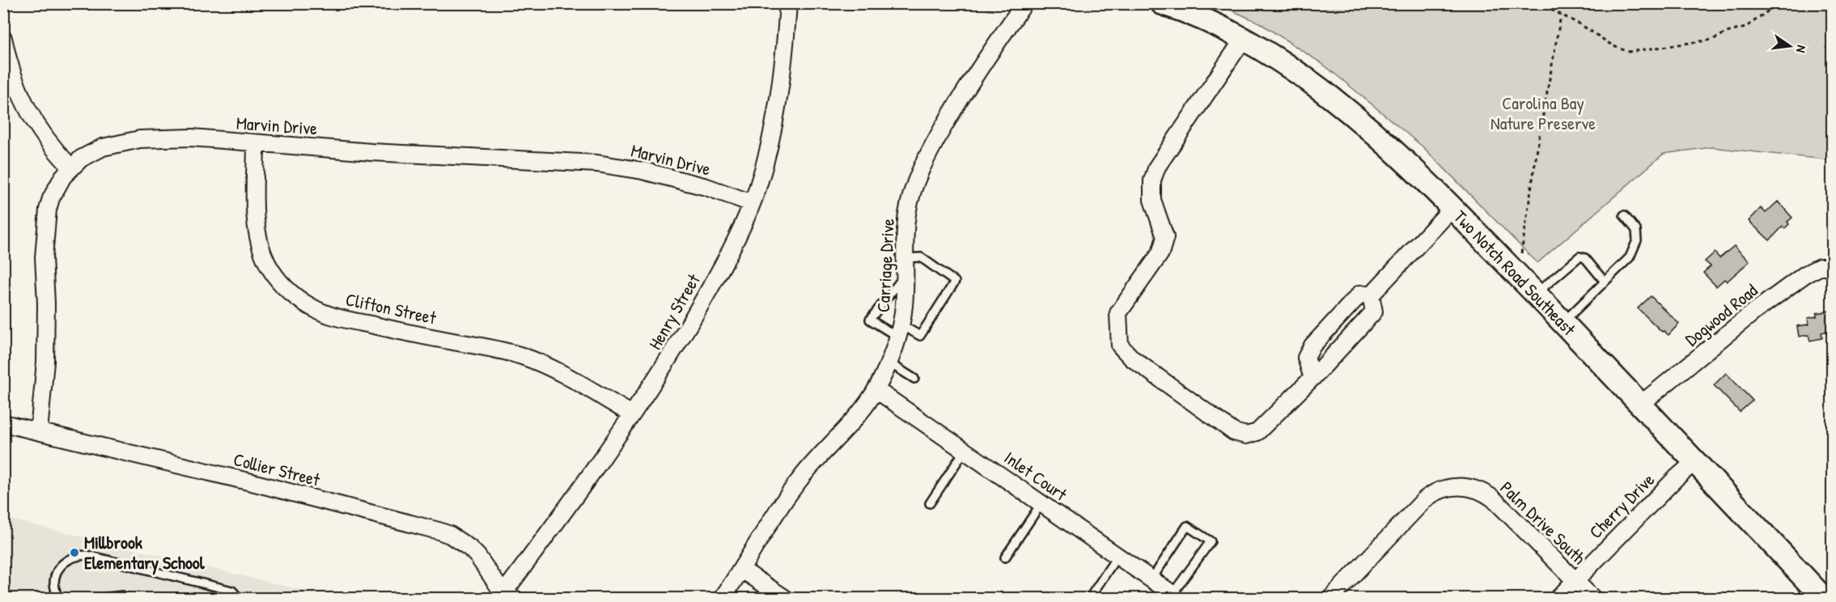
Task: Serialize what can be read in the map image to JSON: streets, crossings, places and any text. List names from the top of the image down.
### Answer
{
  "streets": {
    "street": [
      "Marvin Drive",
      "Carriage Drive",
      "Two Notch Road Southeast",
      "Clifton Street",
      "Henry Street",
      "Dogwood Road",
      "Collier Street",
      "Inlet Court",
      "Cherry Drive",
      "Palm Drive South"
    ]
  },
  "crossings": [
    ["Marvin Drive", "Clifton Street"],
    ["Marvin Drive", "Henry Street"],
    ["Marvin Drive", "Collier Street"],
    ["Carriage Drive", "Inlet Court"],
    ["Two Notch Road Southeast", "Dogwood Road"],
    ["Two Notch Road Southeast", "Cherry Drive"],
    ["Clifton Street", "Henry Street"],
    ["Henry Street", "Collier Street"],
    ["Cherry Drive", "Palm Drive South"]
  ],
  "parks": ["Carolina Bay Nature Preserve"],
  "places": ["Millbrook Elementary School"],
  "north": "right"
}
